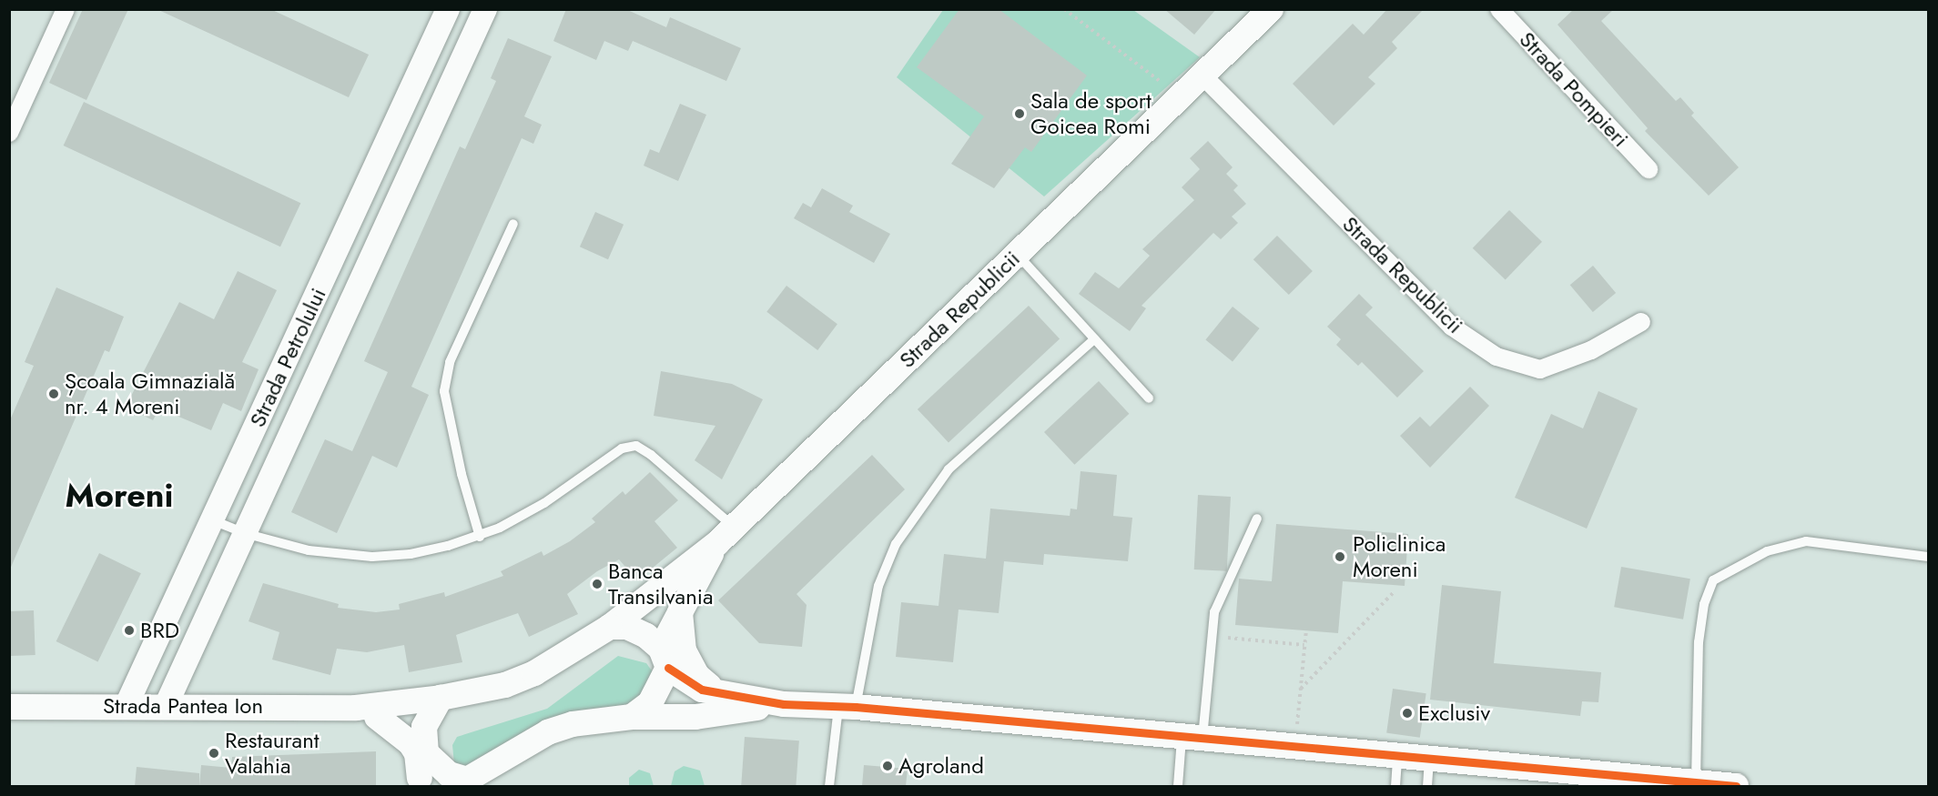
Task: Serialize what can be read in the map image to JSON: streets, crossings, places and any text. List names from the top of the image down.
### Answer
{
  "streets": {
    "main road": ["Strada Republicii", "Strada Pantea Ion"],
    "street": ["Strada Pompieri", "Strada Petrolului"]
  },
  "crossings": [
    ["Strada Republicii", "Strada Pantea Ion"],
    ["Strada Petrolului", "Strada Pantea Ion"]
  ],
  "districts": ["Moreni"],
  "places": [
    "Sala de sport Goicea Romi",
    "Școala Gimnazială nr. 4 Moreni",
    "Policlinica Moreni",
    "Banca Transilvania",
    "BRD",
    "Exclusiv",
    "Restaurant Valahia",
    "Agroland"
  ]
}
